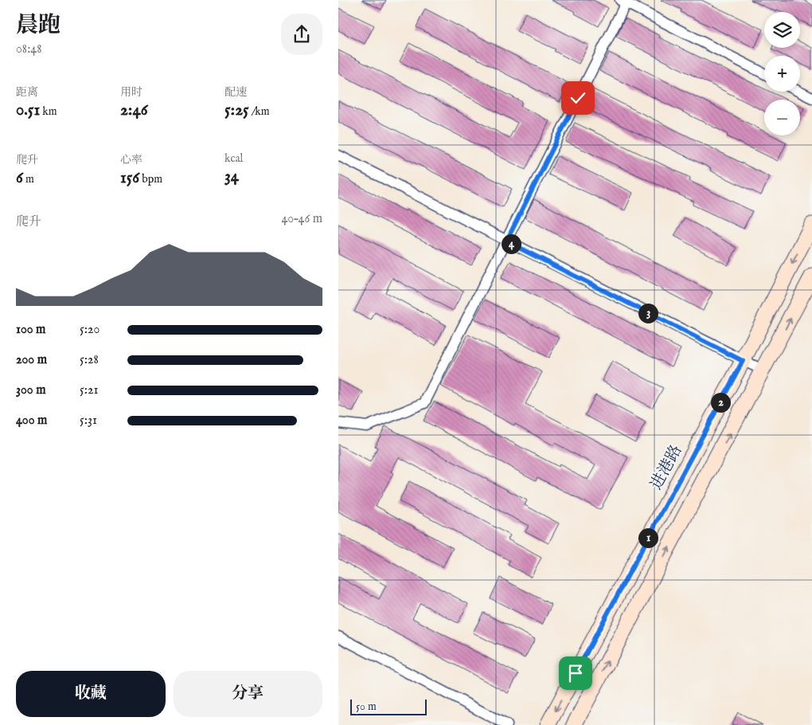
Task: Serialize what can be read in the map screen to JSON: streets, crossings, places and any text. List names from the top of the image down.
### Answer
{
  "streets": {
    "main road": ["进港路"]
  },
  "scale_bar": "50 m",
  "page": {
    "heading": ["晨跑", "08:48"],
    "map_buttons": ["+", "−"],
    "stats": [
      ["距离", "0.51 km"],
      ["用时", "2:46"],
      ["配速", "5:25 /km"],
      ["爬升", "6 m"],
      ["心率", "156 bpm"],
      ["kcal", "34"]
    ],
    "chart": ["爬升", "40–46 m"],
    "pins": [
      "4",
      "3",
      "2",
      "1"
    ],
    "list": [
      {
        "name": "100 m",
        "note": "5:20"
      },
      {
        "name": "200 m",
        "note": "5:28"
      },
      {
        "name": "300 m",
        "note": "5:21"
      },
      {
        "name": "400 m",
        "note": "5:31"
      }
    ],
    "buttons": ["收藏", "分享"],
    "scale": "50 m"
  }
}
